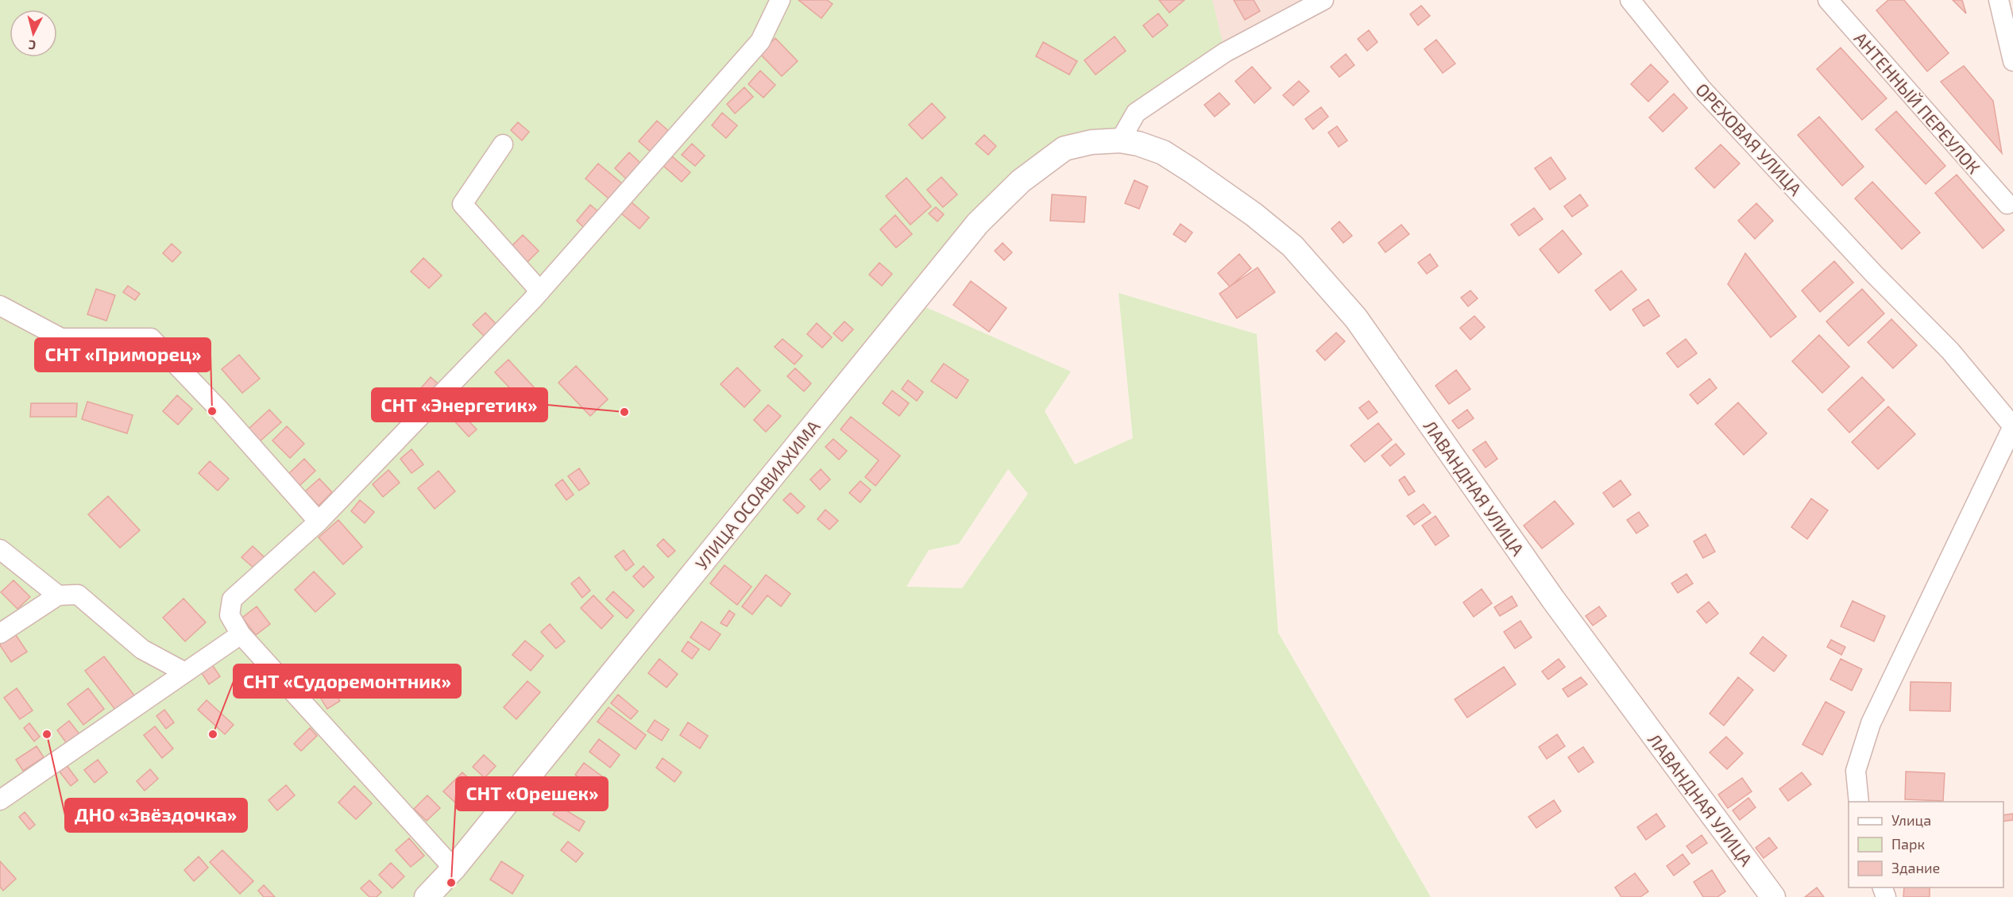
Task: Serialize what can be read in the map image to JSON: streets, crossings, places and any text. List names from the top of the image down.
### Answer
{
  "streets": {
    "street": [
      "АНТЕННЫЙ ПЕРЕУЛОК",
      "ОРЕХОВАЯ УЛИЦА",
      "ЛАВАНДНАЯ УЛИЦА",
      "УЛИЦА ОСОАВИАХИМА"
    ]
  },
  "crossings": [
    ["ЛАВАНДНАЯ УЛИЦА", "УЛИЦА ОСОАВИАХИМА"]
  ],
  "places": [
    "СНТ «Приморец»",
    "СНТ «Энергетик»",
    "ДНО «Звёздочка»",
    "СНТ «Судоремонтник»",
    "СНТ «Орешек»"
  ],
  "legend": ["Улица", "Парк", "Здание"],
  "north": "bottom"
}
